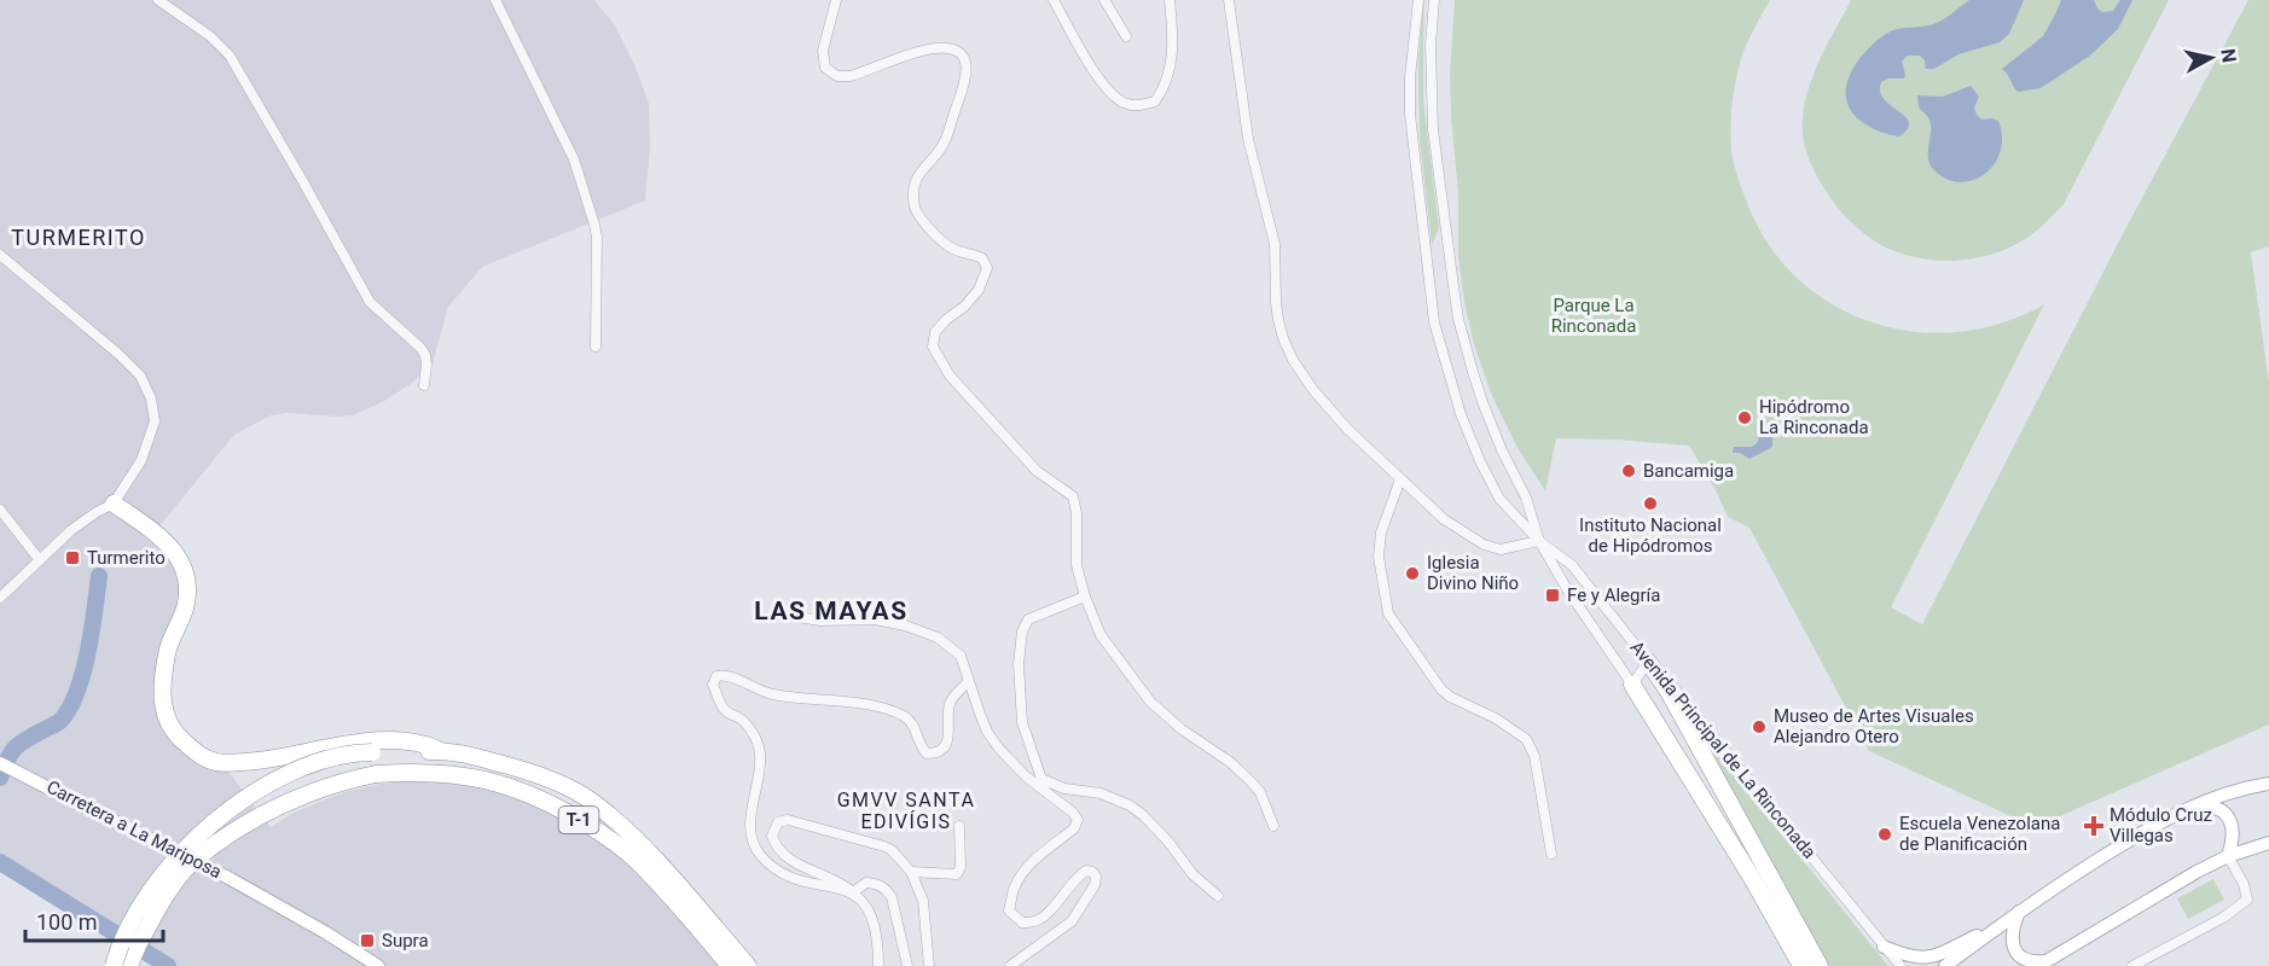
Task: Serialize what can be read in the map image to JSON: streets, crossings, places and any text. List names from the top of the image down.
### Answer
{
  "streets": {
    "highway": ["T-1"],
    "main road": ["Carretera a La Mariposa"],
    "street": ["Avenida Principal de La Rinconada"]
  },
  "districts": ["TURMERITO", "LAS MAYAS", "GMVV SANTA EDIVÍGIS"],
  "parks": ["Parque La Rinconada"],
  "places": {
    "other": [
      "Hipódromo La Rinconada",
      "Bancamiga",
      "Instituto Nacional de Hipódromos",
      "Iglesia Divino Niño",
      "Museo de Artes Visuales Alejandro Otero",
      "Escuela Venezolana de Planificación"
    ],
    "transit": ["Turmerito", "Fe y Alegría", "Supra"],
    "health": ["Módulo Cruz Villegas"]
  },
  "scale_bar": "100 m",
  "north": "right"
}
